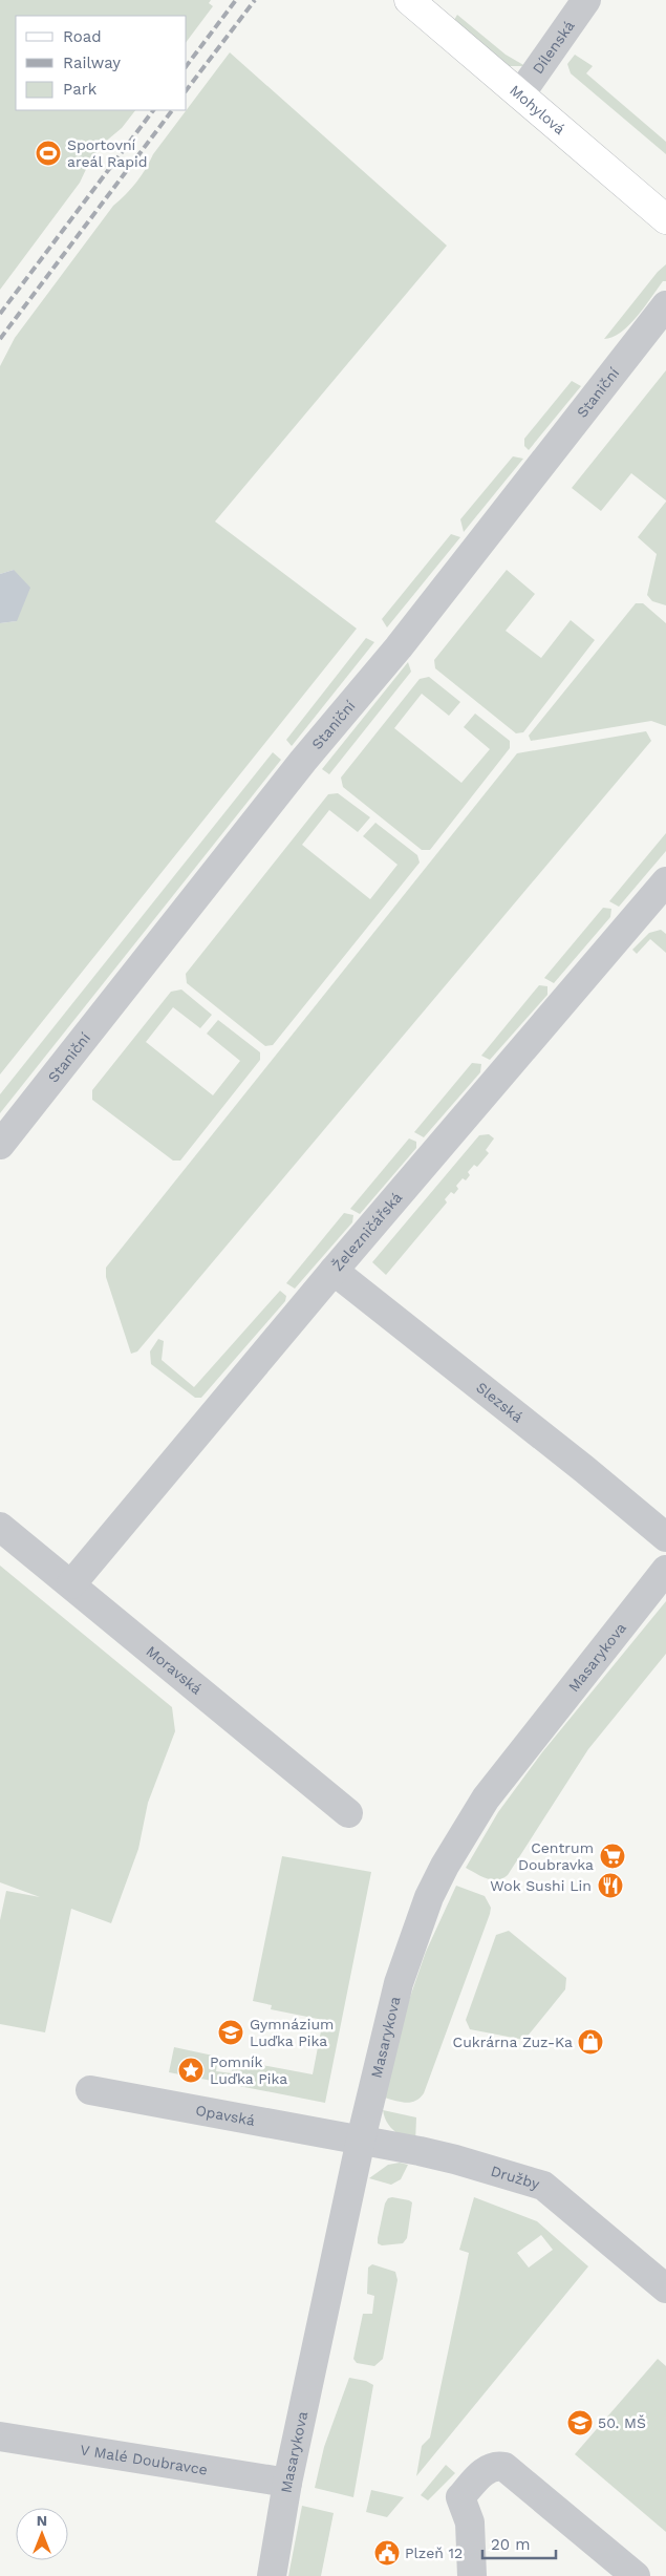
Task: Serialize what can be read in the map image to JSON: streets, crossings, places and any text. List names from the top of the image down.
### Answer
{
  "streets": {
    "main road": ["Mohylová"],
    "street": [
      "Dílenská",
      "Staniční",
      "Železničářská",
      "Slezská",
      "Masarykova",
      "Moravská",
      "Opavská",
      "Družby",
      "V Malé Doubravce"
    ]
  },
  "crossings": [
    ["Dílenská", "Mohylová"],
    ["Železničářská", "Slezská"],
    ["Železničářská", "Moravská"],
    ["Masarykova", "Opavská"],
    ["Masarykova", "Družby"],
    ["Masarykova", "V Malé Doubravce"],
    ["Opavská", "Družby"]
  ],
  "places": {
    "sports": ["Sportovní areál Rapid"],
    "supermarket": ["Centrum Doubravka"],
    "restaurant": ["Wok Sushi Lin"],
    "school or university": ["Gymnázium Luďka Pika", "50. MŠ"],
    "shop": ["Cukrárna Zuz-Ka"],
    "place": ["Pomník Luďka Pika"],
    "public building": ["Plzeň 12"]
  },
  "legend": ["Road", "Railway", "Park"],
  "scale_bar": "20 m",
  "north": "top"
}
